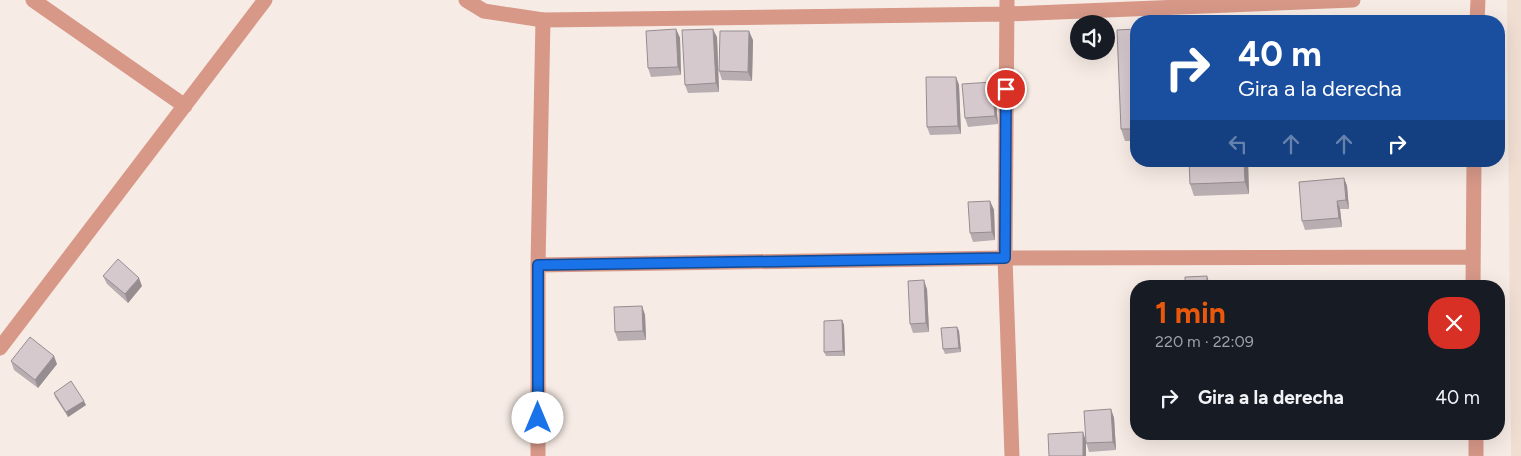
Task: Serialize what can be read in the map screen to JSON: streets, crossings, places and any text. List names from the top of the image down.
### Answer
{
  "page": {
    "turn": ["40 m", "Gira a la derecha"],
    "heading": ["1 min", "220 m · 22:09"],
    "list": [
      {
        "name": "Gira a la derecha",
        "value": "40 m"
      }
    ]
  }
}
